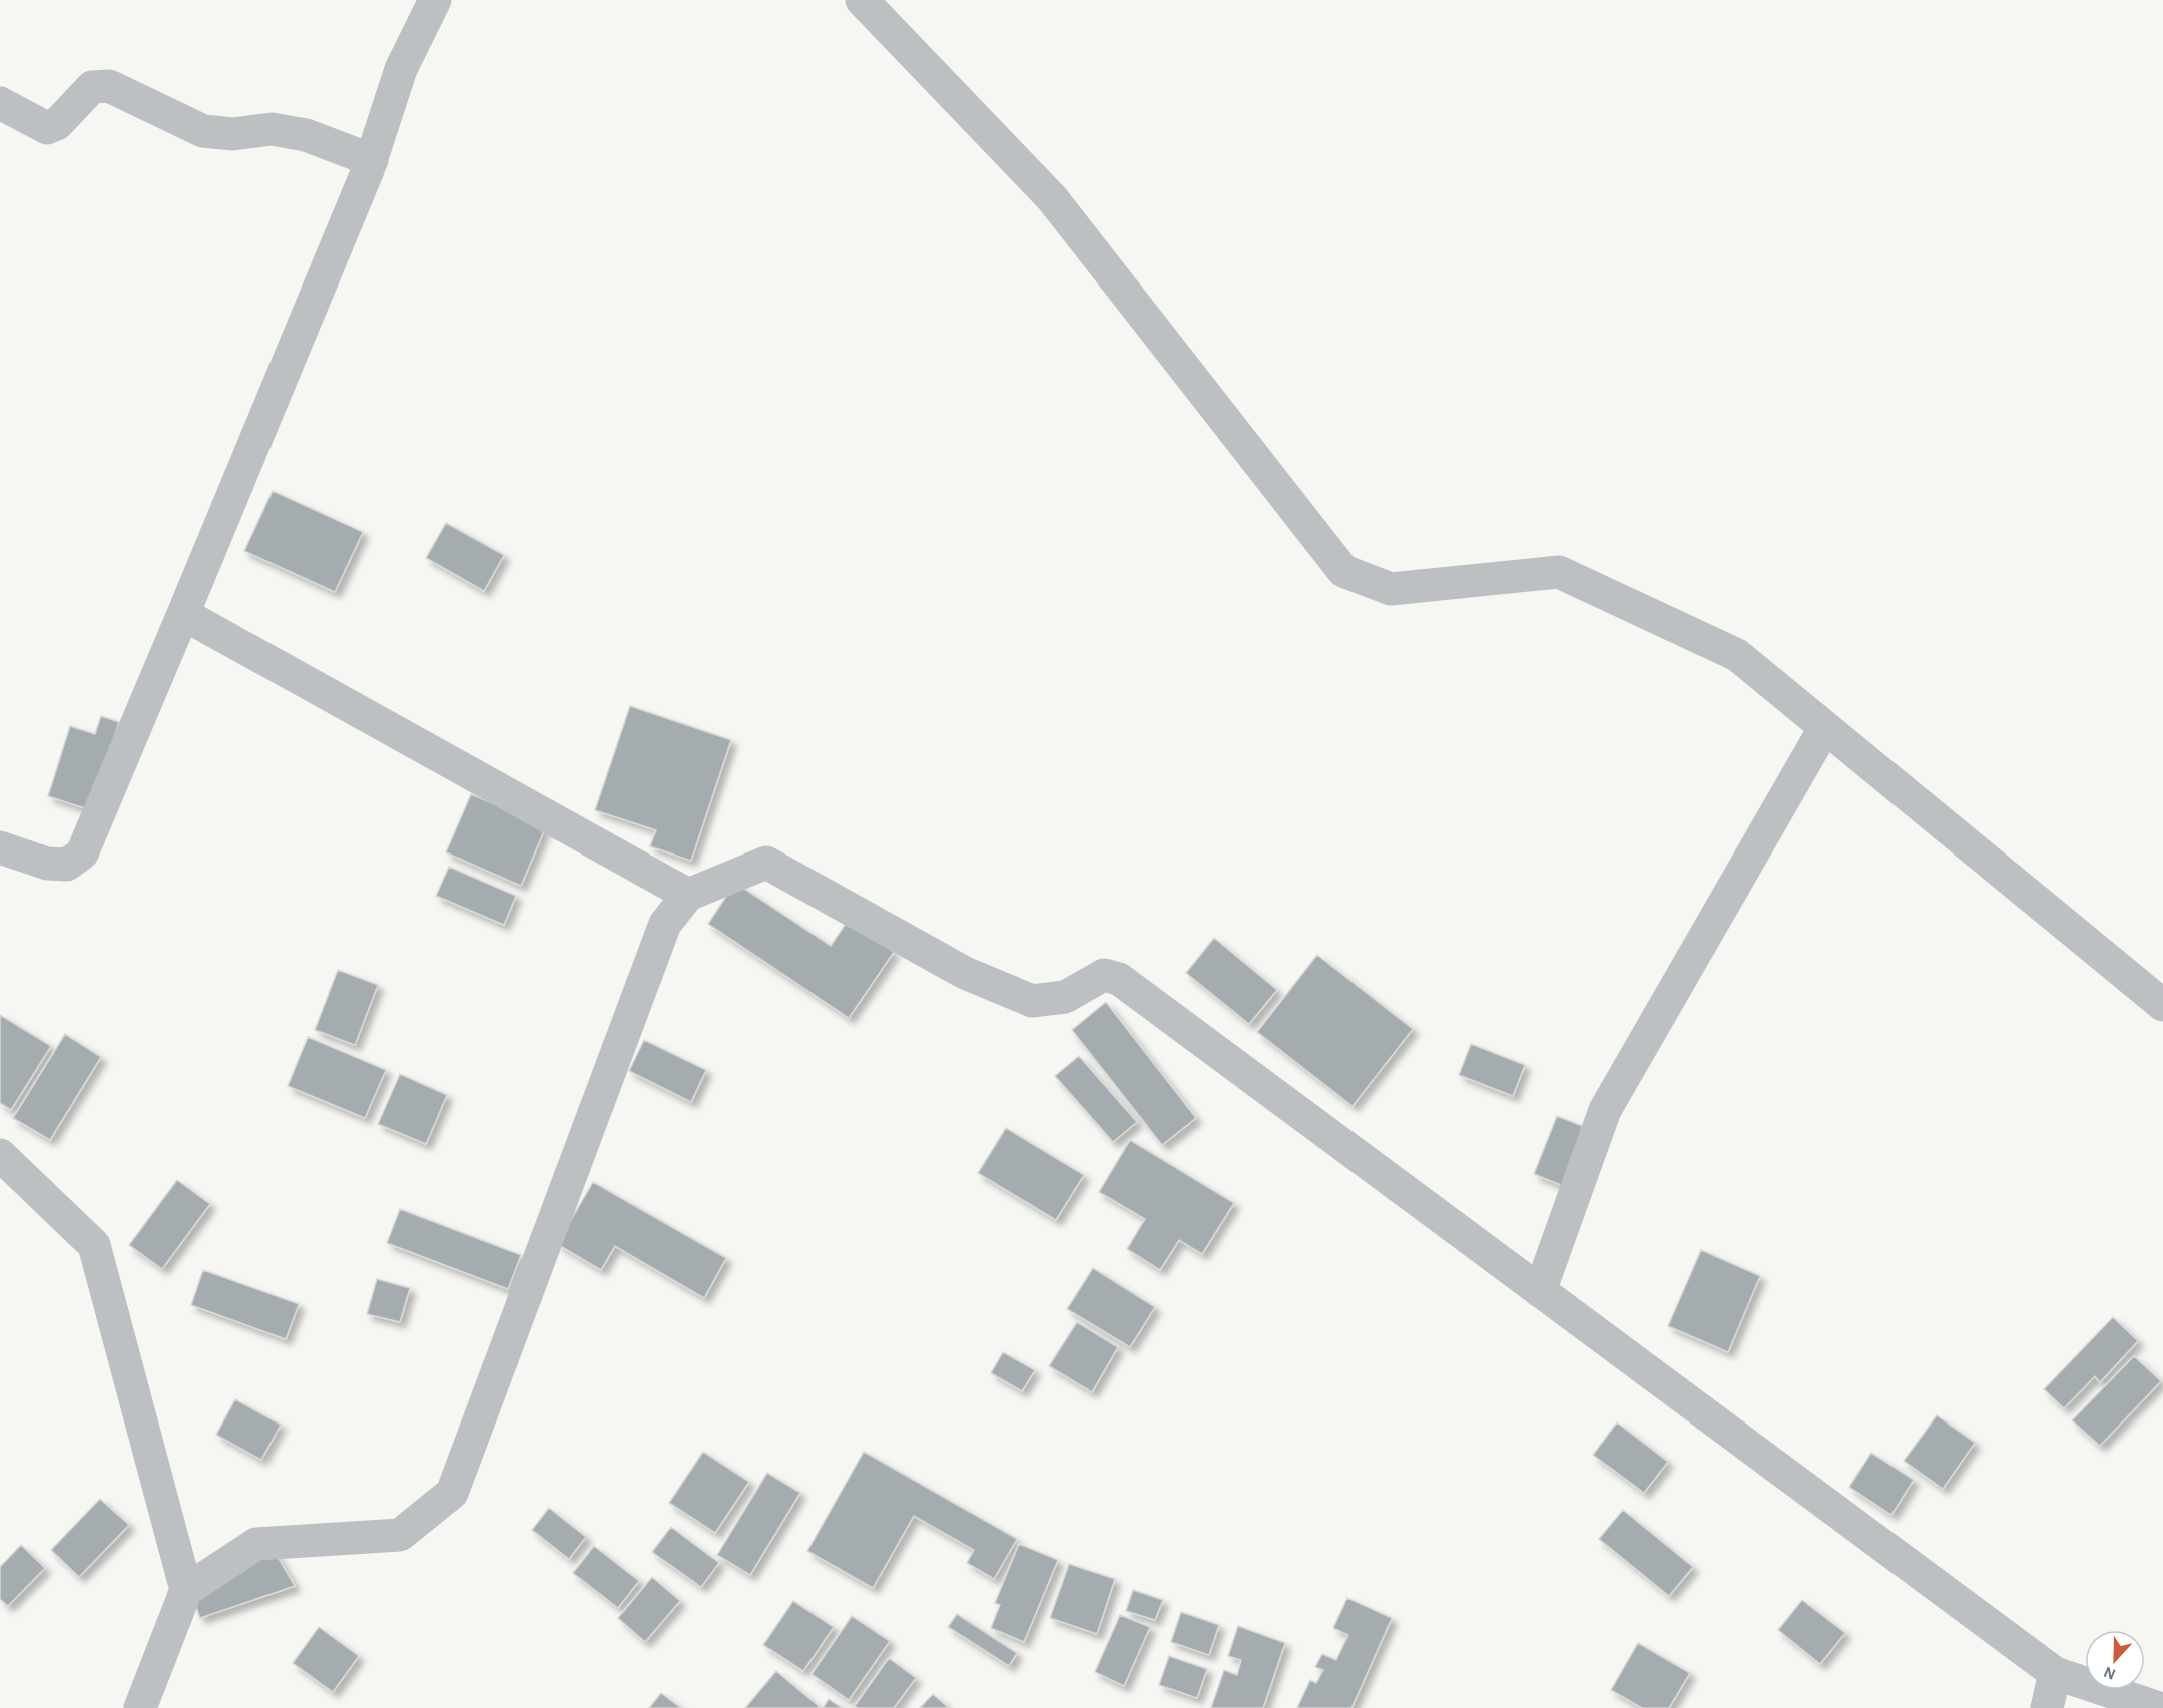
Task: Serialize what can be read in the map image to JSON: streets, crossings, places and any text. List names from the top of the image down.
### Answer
{
  "north": "bottom"
}
